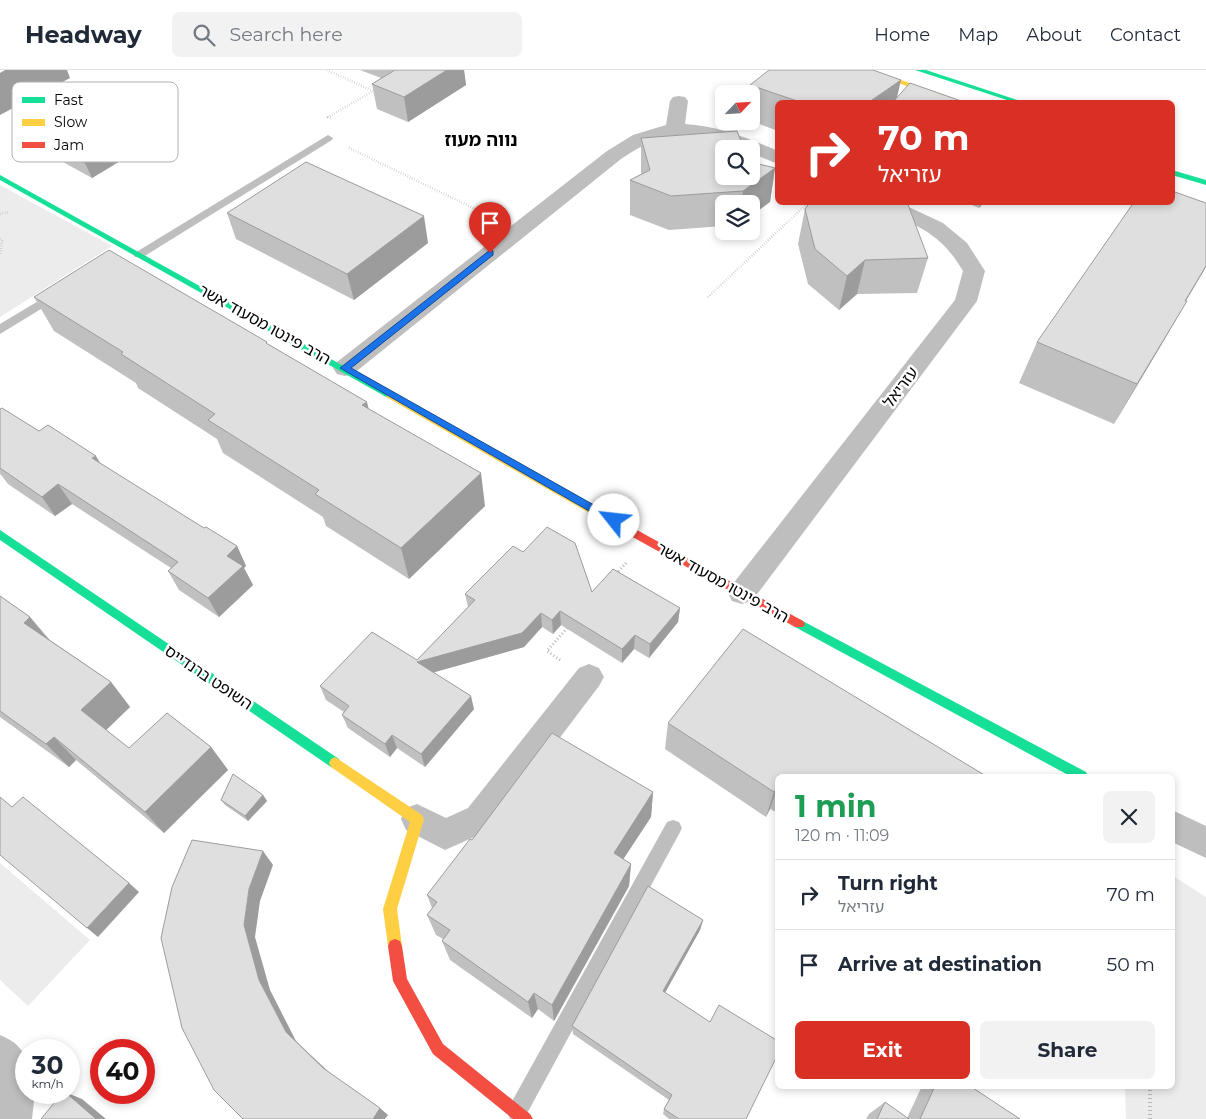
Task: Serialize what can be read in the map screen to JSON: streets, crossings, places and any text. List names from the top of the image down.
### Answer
{
  "streets": {
    "street": ["הרב פינטו מסעוד אשר", "עזריאל", "השופט ברנדייס"]
  },
  "crossings": [
    ["הרב פינטו מסעוד אשר", "עזריאל"]
  ],
  "districts": ["נווה מעוז"],
  "legend": ["Fast", "Slow", "Jam"],
  "north": "top right",
  "page": {
    "header": "Headway",
    "search": "Search here",
    "nav": [
      "Home",
      "Map",
      "About",
      "Contact"
    ],
    "turn": ["70 m", "עזריאל"],
    "heading": ["1 min", "120 m · 11:09"],
    "list": [
      {
        "name": "Turn right",
        "note": "עזריאל",
        "value": "70 m"
      },
      {
        "name": "Arrive at destination",
        "value": "50 m"
      }
    ],
    "buttons": ["Exit", "Share"],
    "speed": "30 km/h",
    "limit": "40"
  }
}
